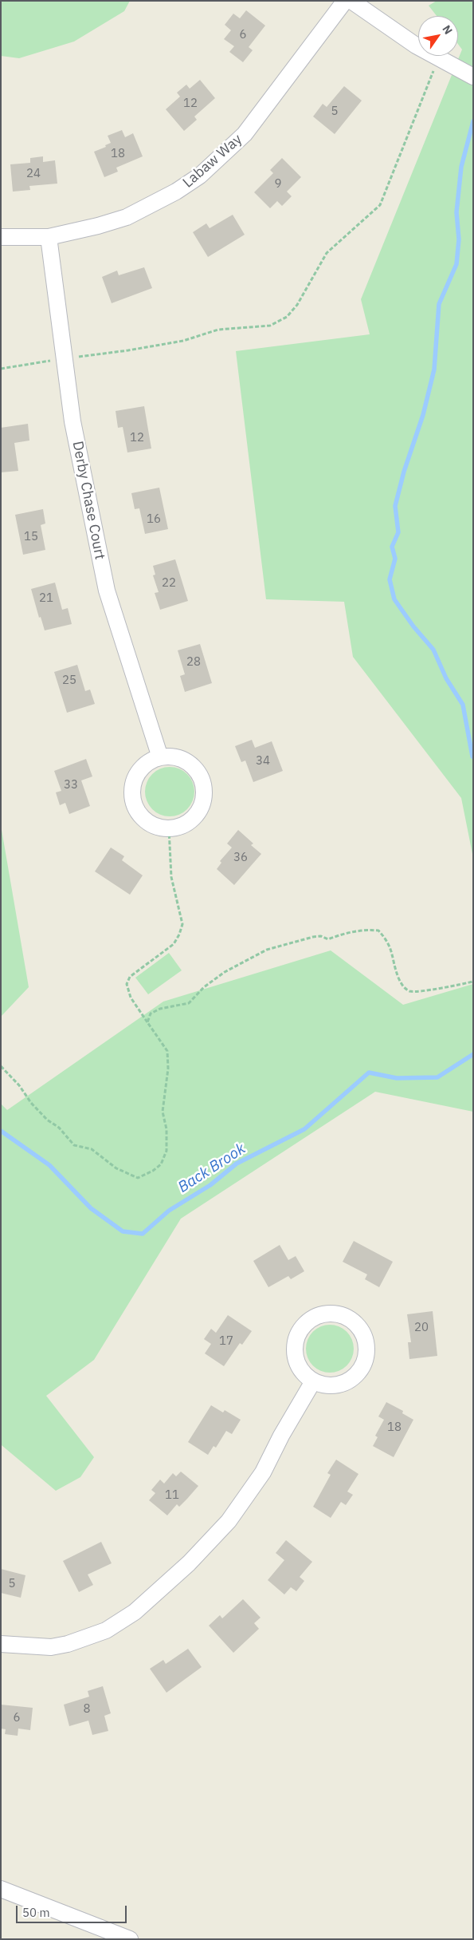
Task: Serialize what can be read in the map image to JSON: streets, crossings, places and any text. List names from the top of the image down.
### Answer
{
  "streets": {
    "street": ["Labaw Way", "Derby Chase Court"]
  },
  "crossings": [
    ["Labaw Way", "Derby Chase Court"]
  ],
  "water": ["Back Brook"],
  "house_numbers": [
    "6",
    "12",
    "5",
    "18",
    "24",
    "9",
    "12",
    "16",
    "15",
    "22",
    "21",
    "28",
    "25",
    "34",
    "33",
    "36",
    "20",
    "17",
    "18",
    "11",
    "5",
    "8",
    "6"
  ],
  "scale_bar": "50 m",
  "north": "top right"
}
